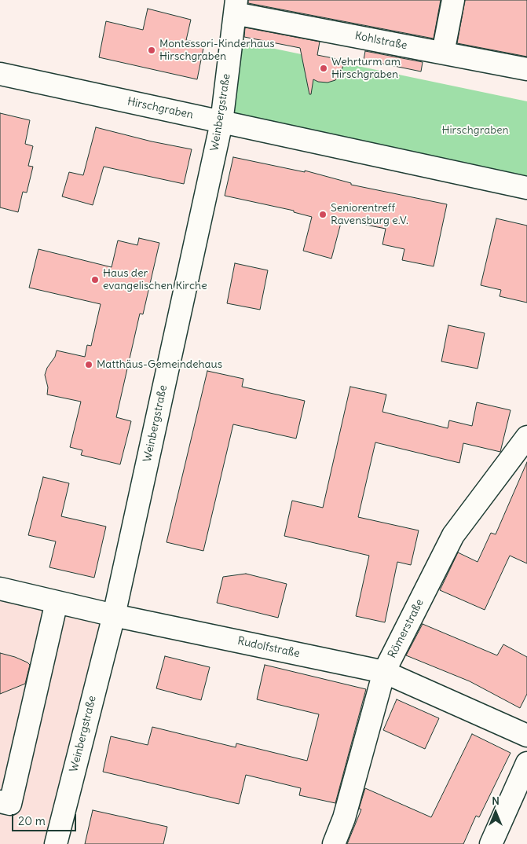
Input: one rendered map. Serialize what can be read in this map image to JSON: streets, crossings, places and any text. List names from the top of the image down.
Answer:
{
  "streets": {
    "street": [
      "Kohlstraße",
      "Hirschgraben",
      "Weinbergstraße",
      "Römerstraße",
      "Rudolfstraße"
    ]
  },
  "crossings": [
    ["Kohlstraße", "Weinbergstraße"],
    ["Hirschgraben", "Weinbergstraße"],
    ["Weinbergstraße", "Rudolfstraße"],
    ["Römerstraße", "Rudolfstraße"]
  ],
  "parks": ["Hirschgraben"],
  "places": [
    "Montessori-Kinderhaus Hirschgraben",
    "Wehrturm am Hirschgraben",
    "Seniorentreff Ravensburg e.V.",
    "Haus der evangelischen Kirche",
    "Matthäus-Gemeindehaus"
  ],
  "scale_bar": "20 m",
  "north": "top"
}
